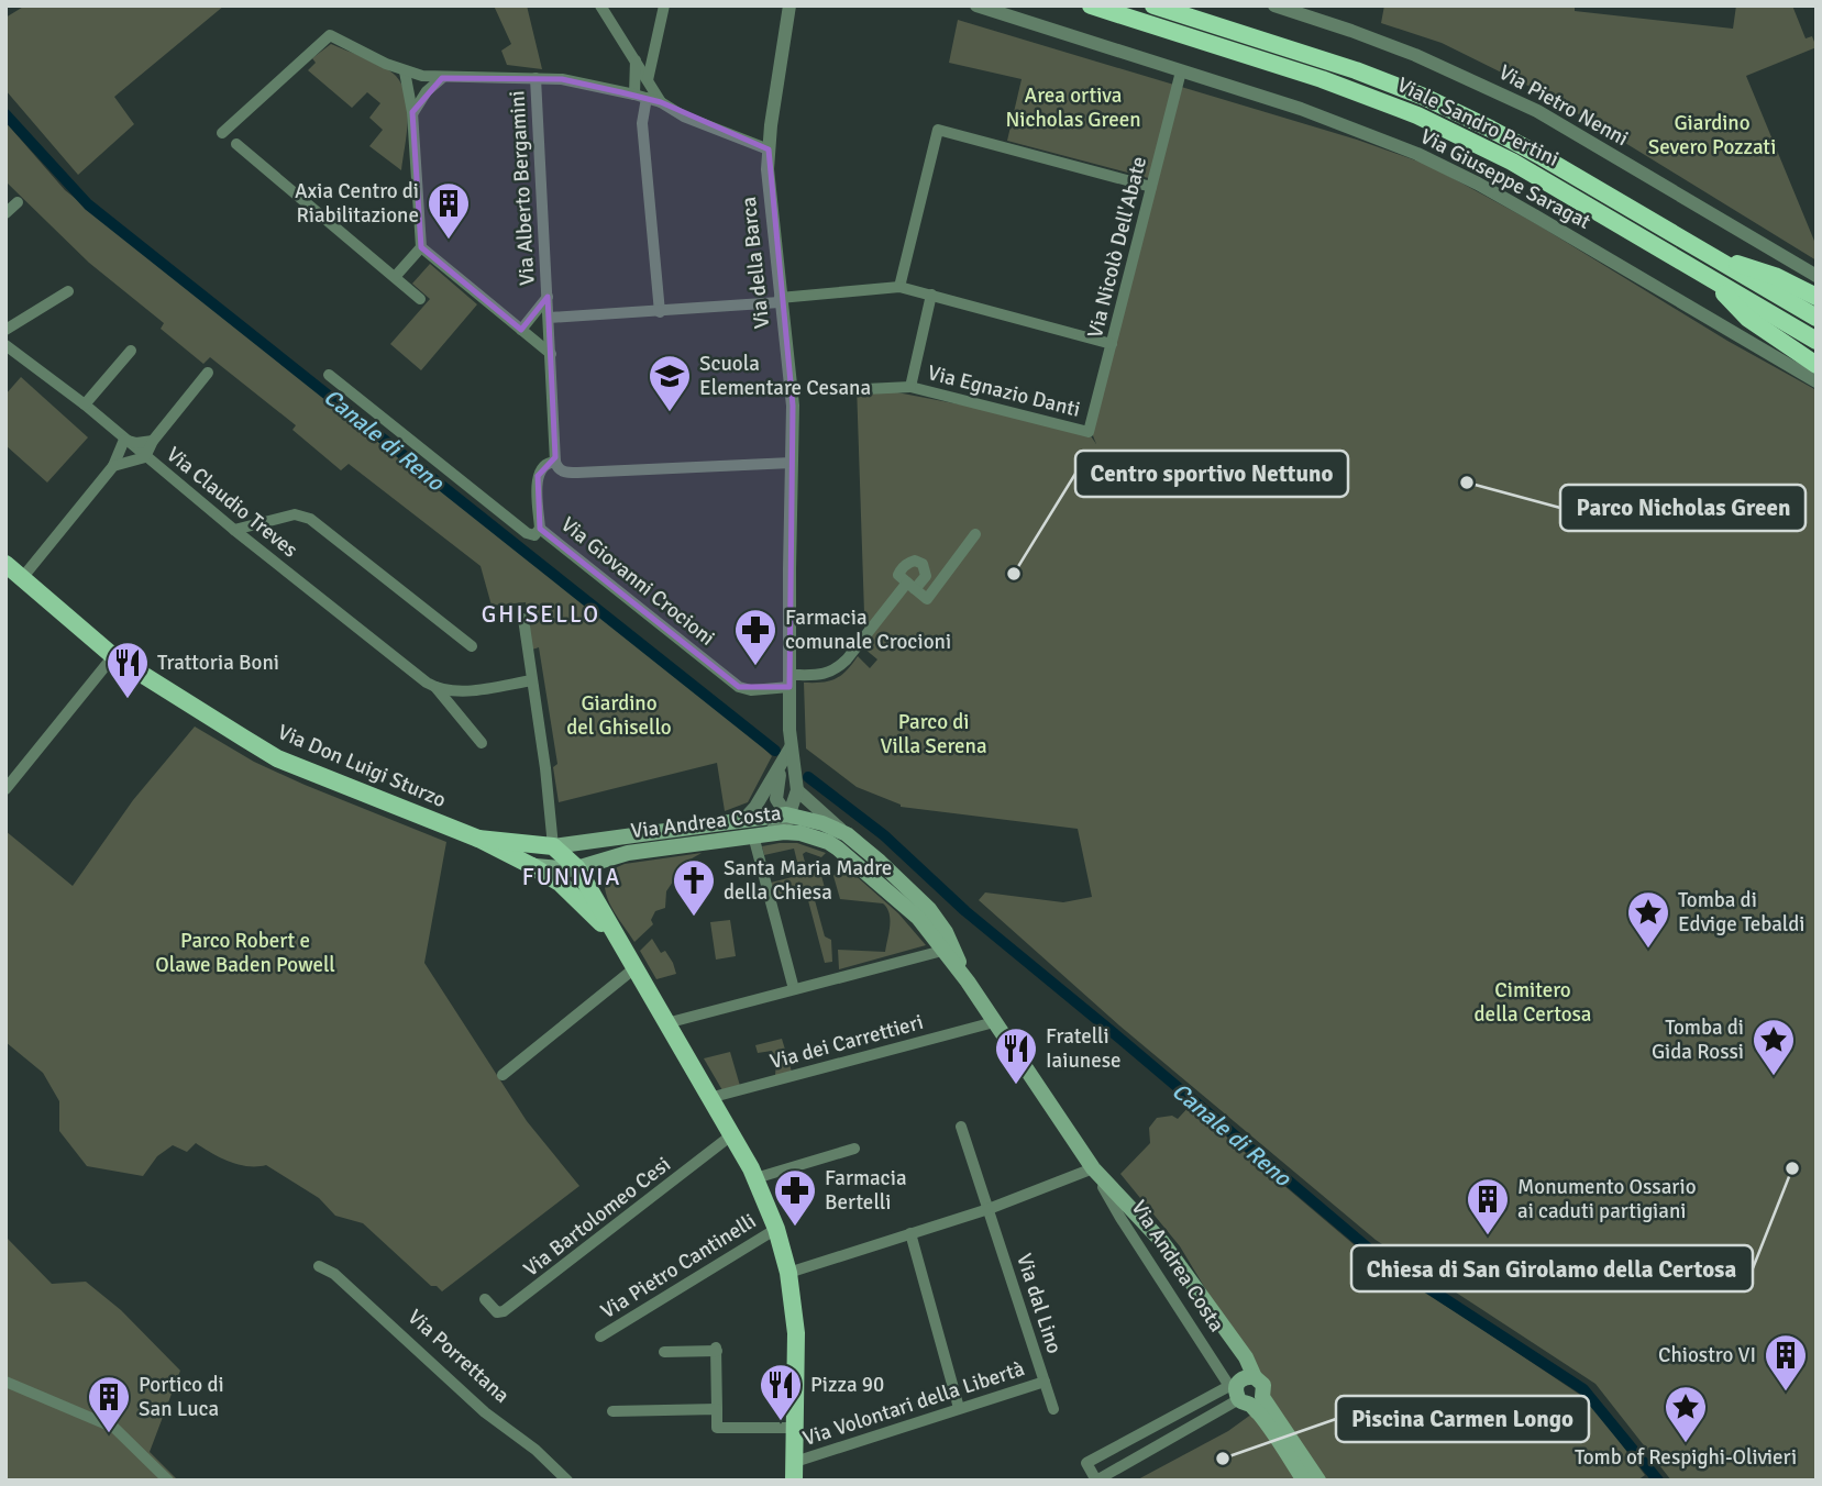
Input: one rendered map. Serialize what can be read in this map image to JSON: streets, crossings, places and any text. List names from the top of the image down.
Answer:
{
  "streets": {
    "highway": ["Viale Sandro Pertini"],
    "main road": ["Via Don Luigi Sturzo", "Via Andrea Costa"],
    "street": [
      "Via Pietro Nenni",
      "Via Giuseppe Saragat",
      "Via Alberto Bergamini",
      "Via Nicolò Dell'Abate",
      "Via della Barca",
      "Via Egnazio Danti",
      "Via Claudio Treves",
      "Via Giovanni Crocioni",
      "Via dei Carrettieri",
      "Via Bartolomeo Cesi",
      "Via Pietro Cantinelli",
      "Via dal Lino",
      "Via Porrettana",
      "Via Volontari della Libertà"
    ]
  },
  "crossings": [
    ["Via Giuseppe Saragat", "Via Nicolò Dell'Abate"],
    ["Via Nicolò Dell'Abate", "Via Egnazio Danti"],
    ["Via della Barca", "Via Giovanni Crocioni"],
    ["Via della Barca", "Via Andrea Costa"],
    ["Via Don Luigi Sturzo", "Via Andrea Costa"],
    ["Via Andrea Costa", "Via dei Carrettieri"],
    ["Via dal Lino", "Via Volontari della Libertà"]
  ],
  "districts": ["GHISELLO", "FUNIVIA"],
  "water": ["Canale di Reno"],
  "parks": [
    "Area ortiva Nicholas Green",
    "Giardino Severo Pozzati",
    "Giardino del Ghisello",
    "Parco di Villa Serena",
    "Parco Robert e Olawe Baden Powell",
    "Cimitero della Certosa"
  ],
  "places": {
    "building": [
      "Axia Centro di Riabilitazione",
      "Monumento Ossario ai caduti partigiani",
      "Chiostro VI",
      "Portico di San Luca"
    ],
    "school or university": ["Scuola Elementare Cesana"],
    "other": [
      "Parco Nicholas Green",
      "Centro sportivo Nettuno",
      "Chiesa di San Girolamo della Certosa",
      "Piscina Carmen Longo"
    ],
    "pharmacy": ["Farmacia comunale Crocioni", "Farmacia Bertelli"],
    "restaurant": ["Trattoria Boni", "Fratelli Iaiunese", "Pizza 90"],
    "church": ["Santa Maria Madre della Chiesa"],
    "place": ["Tomba di Edvige Tebaldi", "Tomba di Gida Rossi", "Tomb of Respighi-Olivieri"]
  }
}
